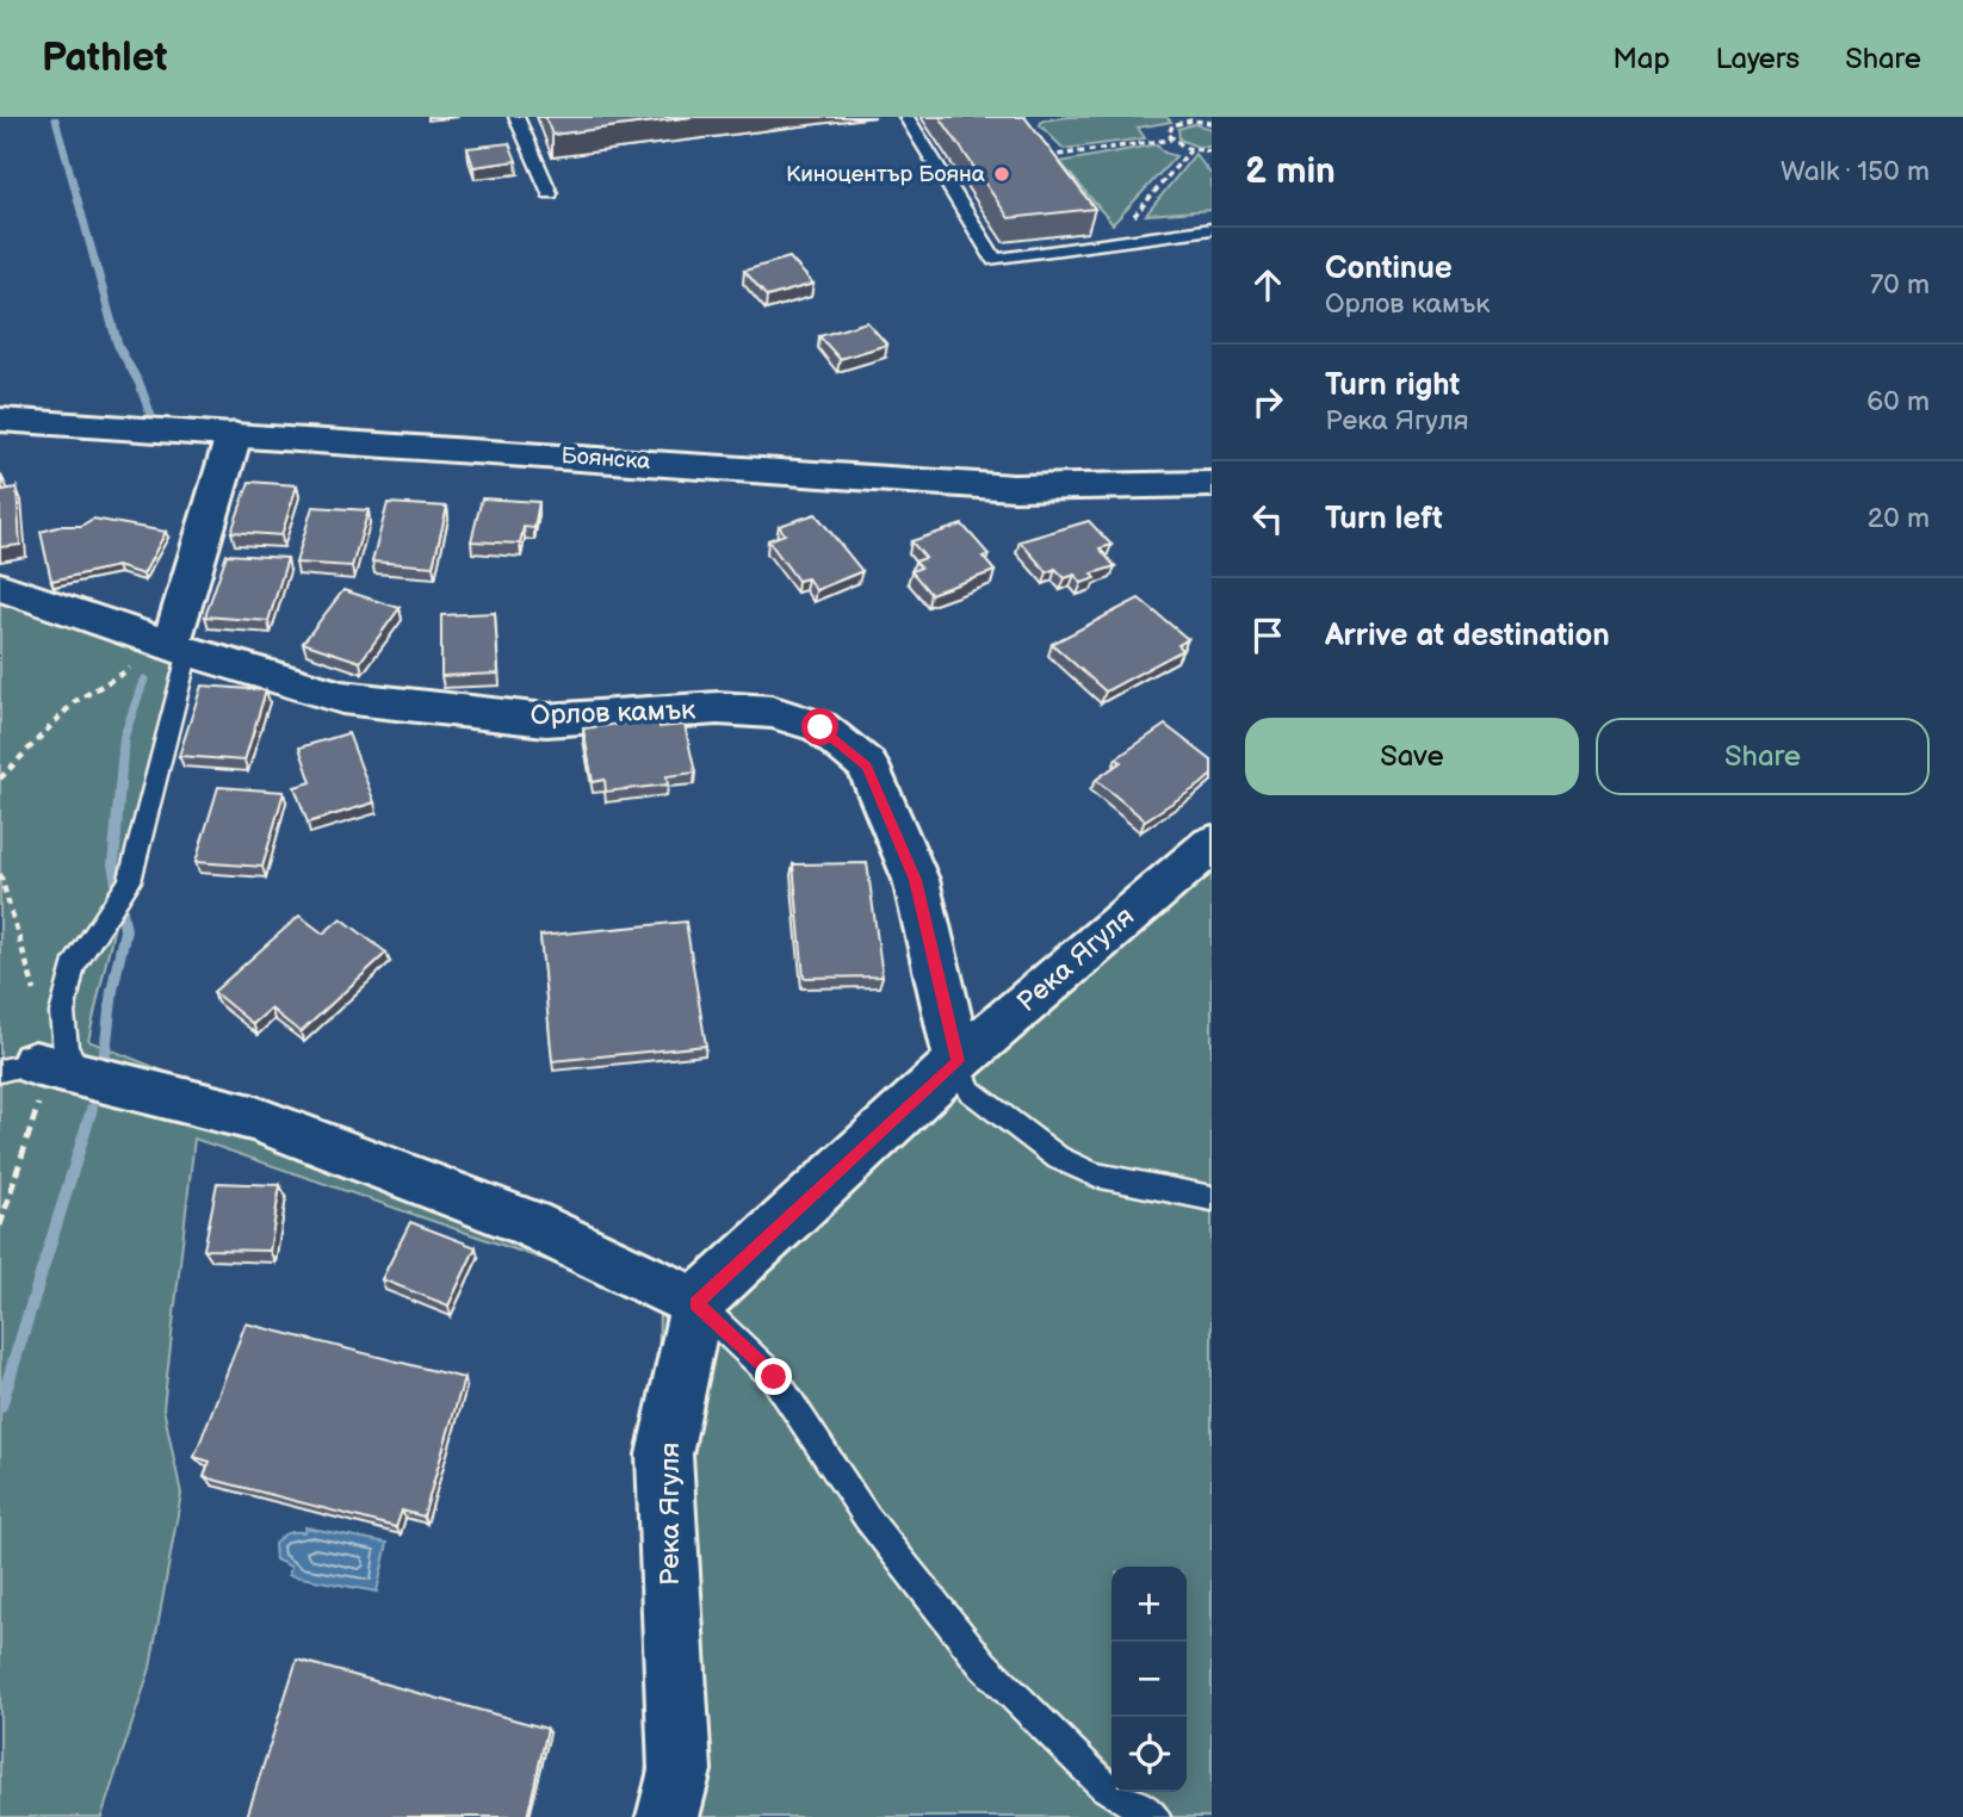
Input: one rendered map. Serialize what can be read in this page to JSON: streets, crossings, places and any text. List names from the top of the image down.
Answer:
{
  "streets": {
    "street": ["Боянска", "Орлов камък", "Река Ягуля"]
  },
  "crossings": [
    ["Орлов камък", "Река Ягуля"]
  ],
  "places": ["Киноцентър Бояна"],
  "page": {
    "header": "Pathlet",
    "nav": ["Map", "Layers", "Share"],
    "heading": ["2 min", "Walk · 150 m"],
    "list": [
      ["Continue", "Орлов камък", "70 m"],
      ["Turn right", "Река Ягуля", "60 m"],
      ["Turn left", "20 m"],
      "Arrive at destination"
    ],
    "buttons": ["Save", "Share"],
    "map_buttons": ["+", "−"]
  }
}
